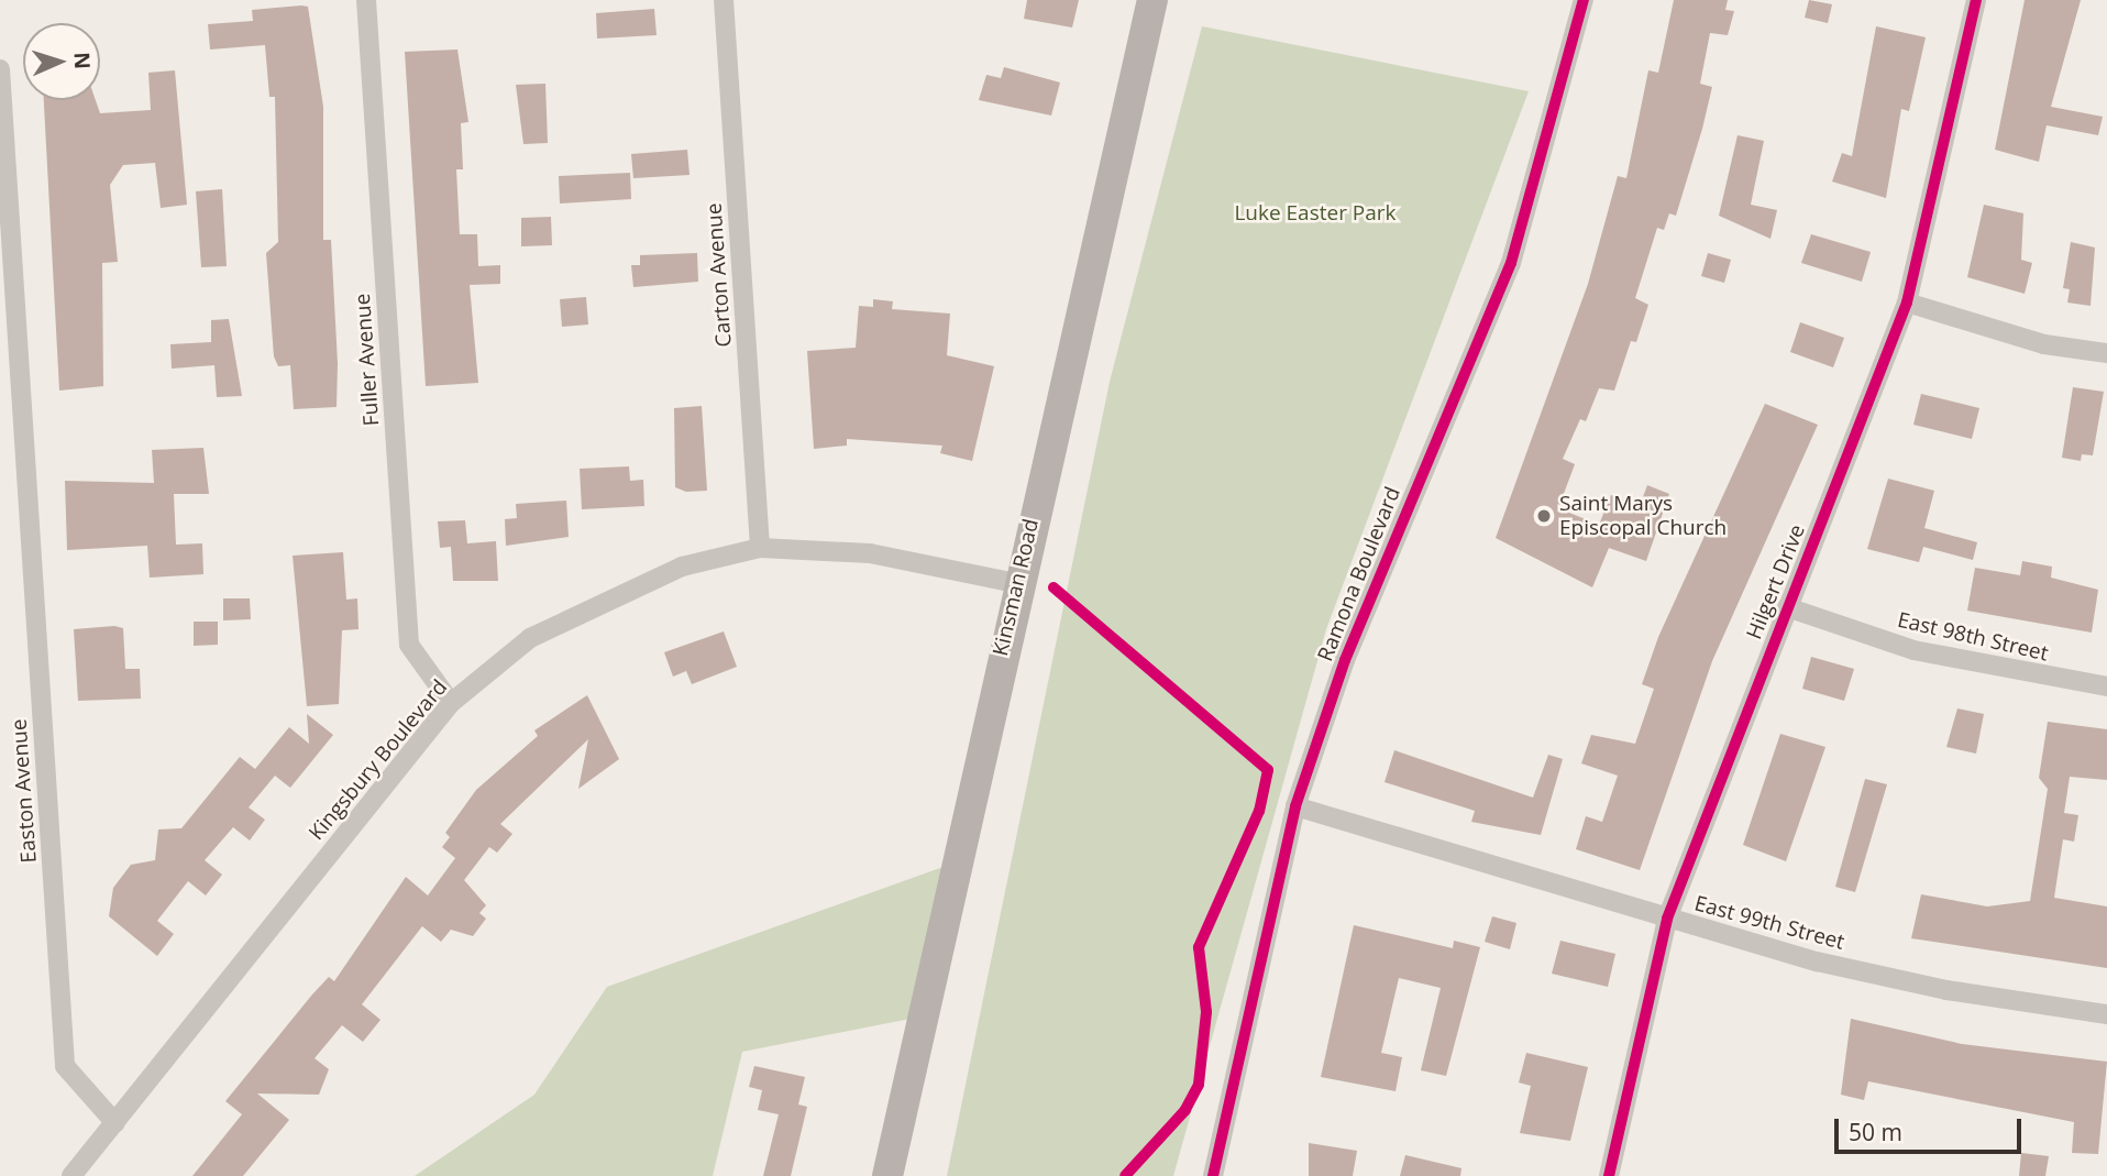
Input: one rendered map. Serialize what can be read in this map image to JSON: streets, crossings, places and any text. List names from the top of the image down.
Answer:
{
  "streets": {
    "main road": ["Kinsman Road"],
    "street": [
      "Carton Avenue",
      "Fuller Avenue",
      "Ramona Boulevard",
      "Hilgert Drive",
      "East 98th Street",
      "Kingsbury Boulevard",
      "Easton Avenue",
      "East 99th Street"
    ]
  },
  "crossings": [
    ["Carton Avenue", "Kingsbury Boulevard"],
    ["Fuller Avenue", "Kingsbury Boulevard"],
    ["Ramona Boulevard", "East 99th Street"],
    ["Hilgert Drive", "East 98th Street"],
    ["Hilgert Drive", "East 99th Street"],
    ["Kinsman Road", "Kingsbury Boulevard"],
    ["Kingsbury Boulevard", "Easton Avenue"]
  ],
  "parks": ["Luke Easter Park"],
  "places": ["Saint Marys Episcopal Church"],
  "scale_bar": "50 m",
  "north": "right"
}
